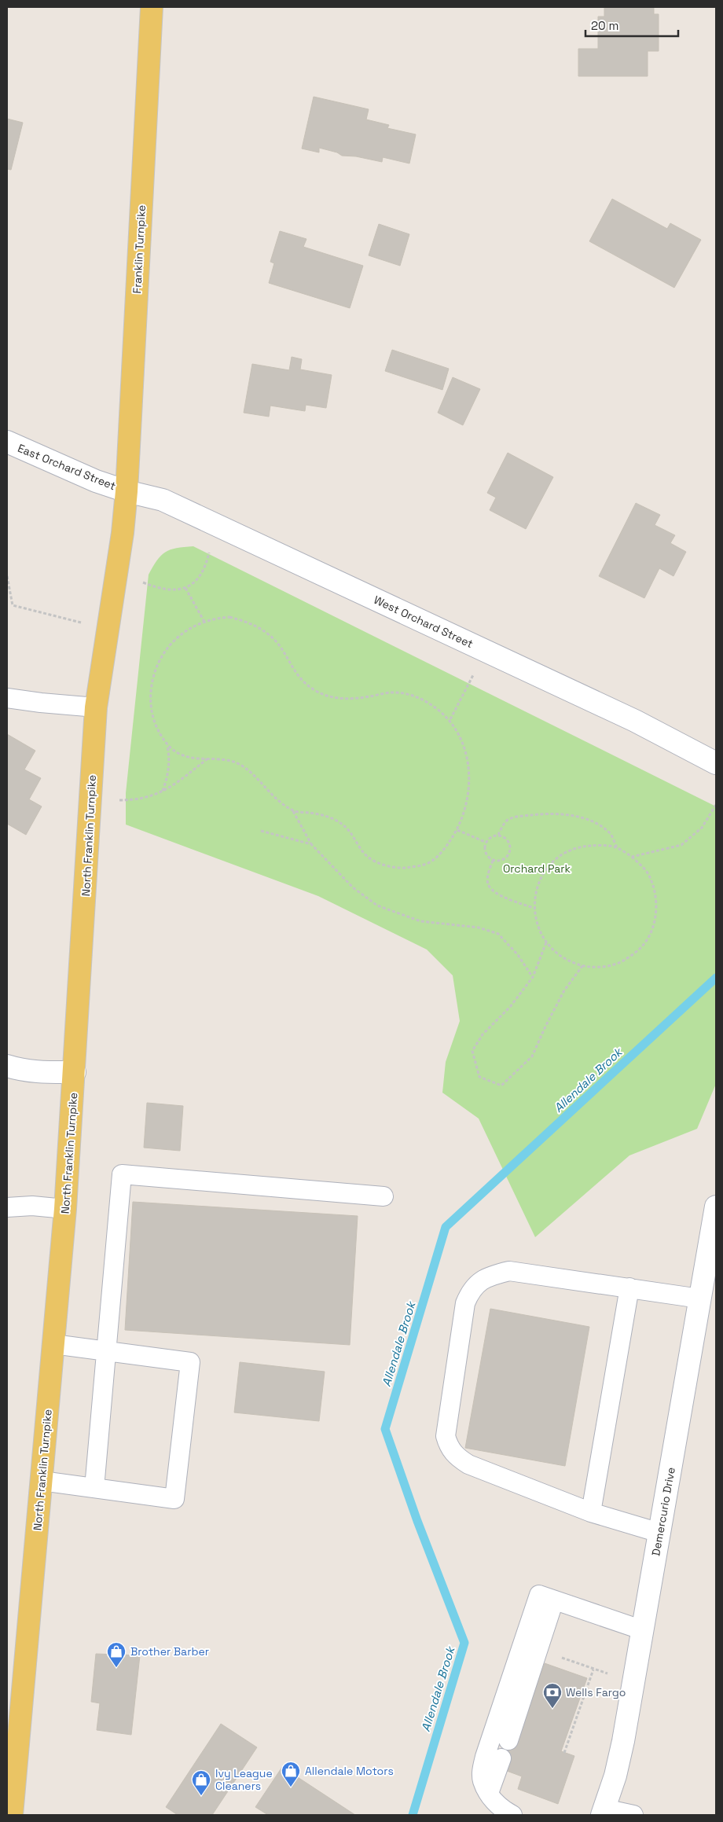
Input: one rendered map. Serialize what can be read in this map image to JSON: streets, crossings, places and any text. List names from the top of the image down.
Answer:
{
  "streets": {
    "main road": ["Franklin Turnpike", "North Franklin Turnpike"],
    "street": ["East Orchard Street", "West Orchard Street", "Demercurio Drive"]
  },
  "crossings": [
    ["Franklin Turnpike", "East Orchard Street"],
    ["Franklin Turnpike", "West Orchard Street"],
    ["Franklin Turnpike", "North Franklin Turnpike"],
    ["East Orchard Street", "West Orchard Street"],
    ["East Orchard Street", "North Franklin Turnpike"],
    ["West Orchard Street", "North Franklin Turnpike"]
  ],
  "water": ["Allendale Brook"],
  "parks": ["Orchard Park"],
  "places": {
    "shop": ["Brother Barber", "Allendale Motors", "Ivy League Cleaners"],
    "bank": ["Wells Fargo"]
  },
  "scale_bar": "20 m"
}
